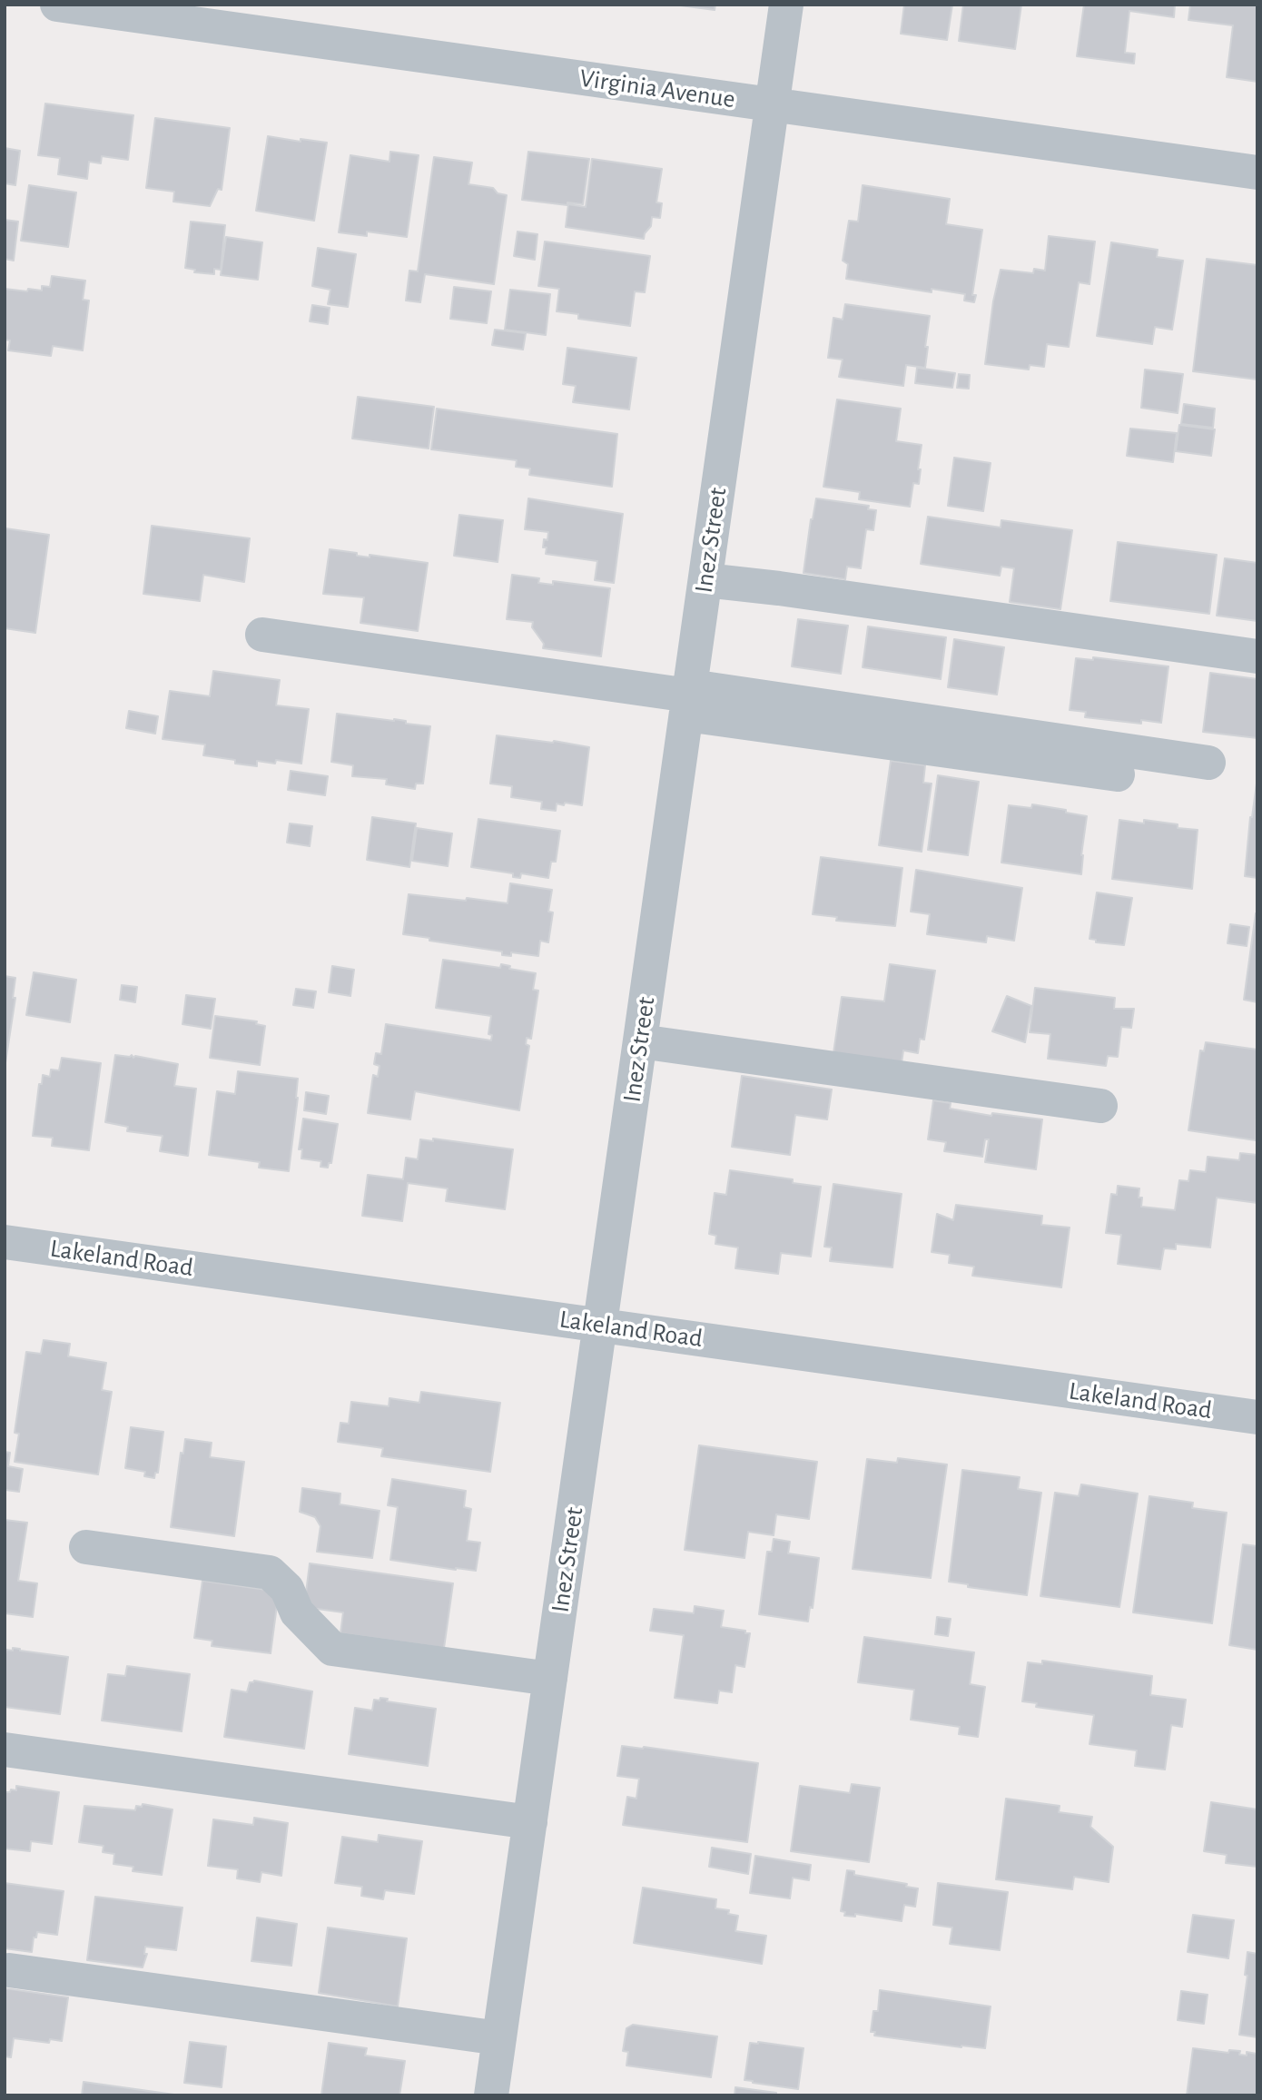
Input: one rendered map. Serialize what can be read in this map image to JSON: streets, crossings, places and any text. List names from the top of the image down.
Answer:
{
  "streets": {
    "street": ["Virginia Avenue", "Inez Street", "Lakeland Road"]
  },
  "crossings": [
    ["Virginia Avenue", "Inez Street"],
    ["Inez Street", "Lakeland Road"]
  ]
}
